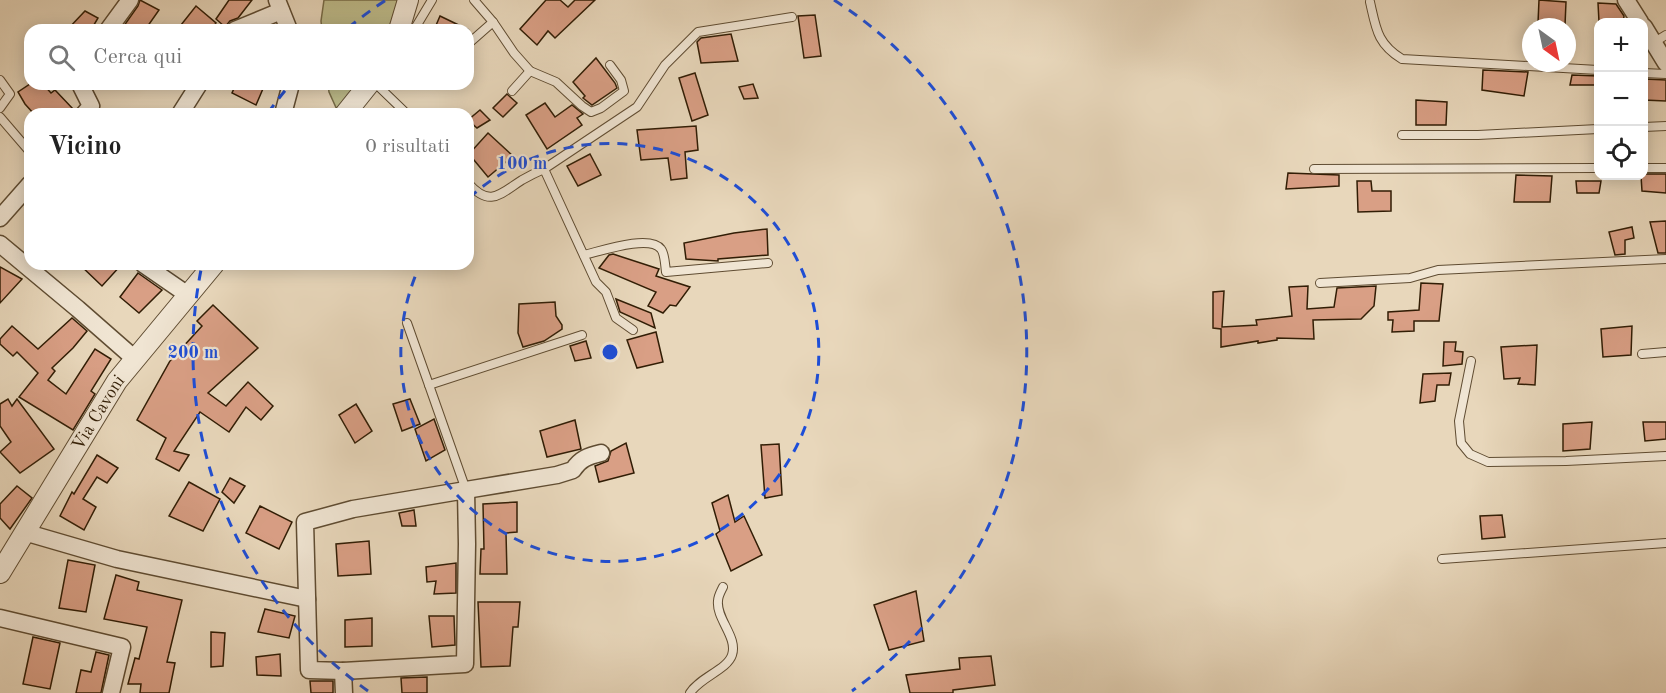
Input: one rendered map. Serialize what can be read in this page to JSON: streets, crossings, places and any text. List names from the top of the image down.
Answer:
{
  "streets": {
    "street": ["Via Cavoni"]
  },
  "north": "bottom right",
  "page": {
    "map_buttons": ["+", "−"],
    "search": "Cerca qui",
    "heading": ["Vicino", "0 risultati"]
  },
  "rings": ["100 m", "200 m"]
}
